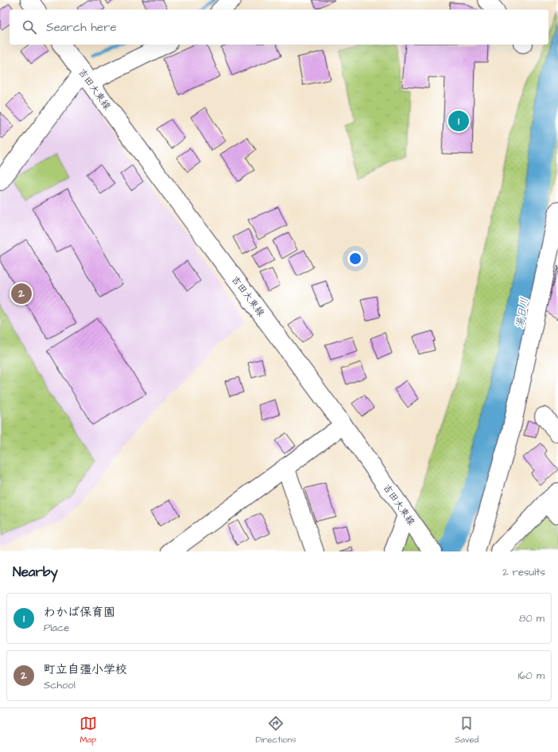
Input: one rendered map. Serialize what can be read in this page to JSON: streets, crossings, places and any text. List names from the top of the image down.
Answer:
{
  "streets": {
    "street": ["吉田大東線"]
  },
  "water": ["湯日川"],
  "page": {
    "search": "Search here",
    "pins": ["1", "2"],
    "heading": ["Nearby", "2 results"],
    "list": [
      {
        "mark": "1",
        "name": "わかば保育園",
        "note": "Place",
        "value": "80 m"
      },
      {
        "mark": "2",
        "name": "町立自彊小学校",
        "note": "School",
        "value": "160 m"
      }
    ],
    "nav": ["Map", "Directions", "Saved"]
  }
}
